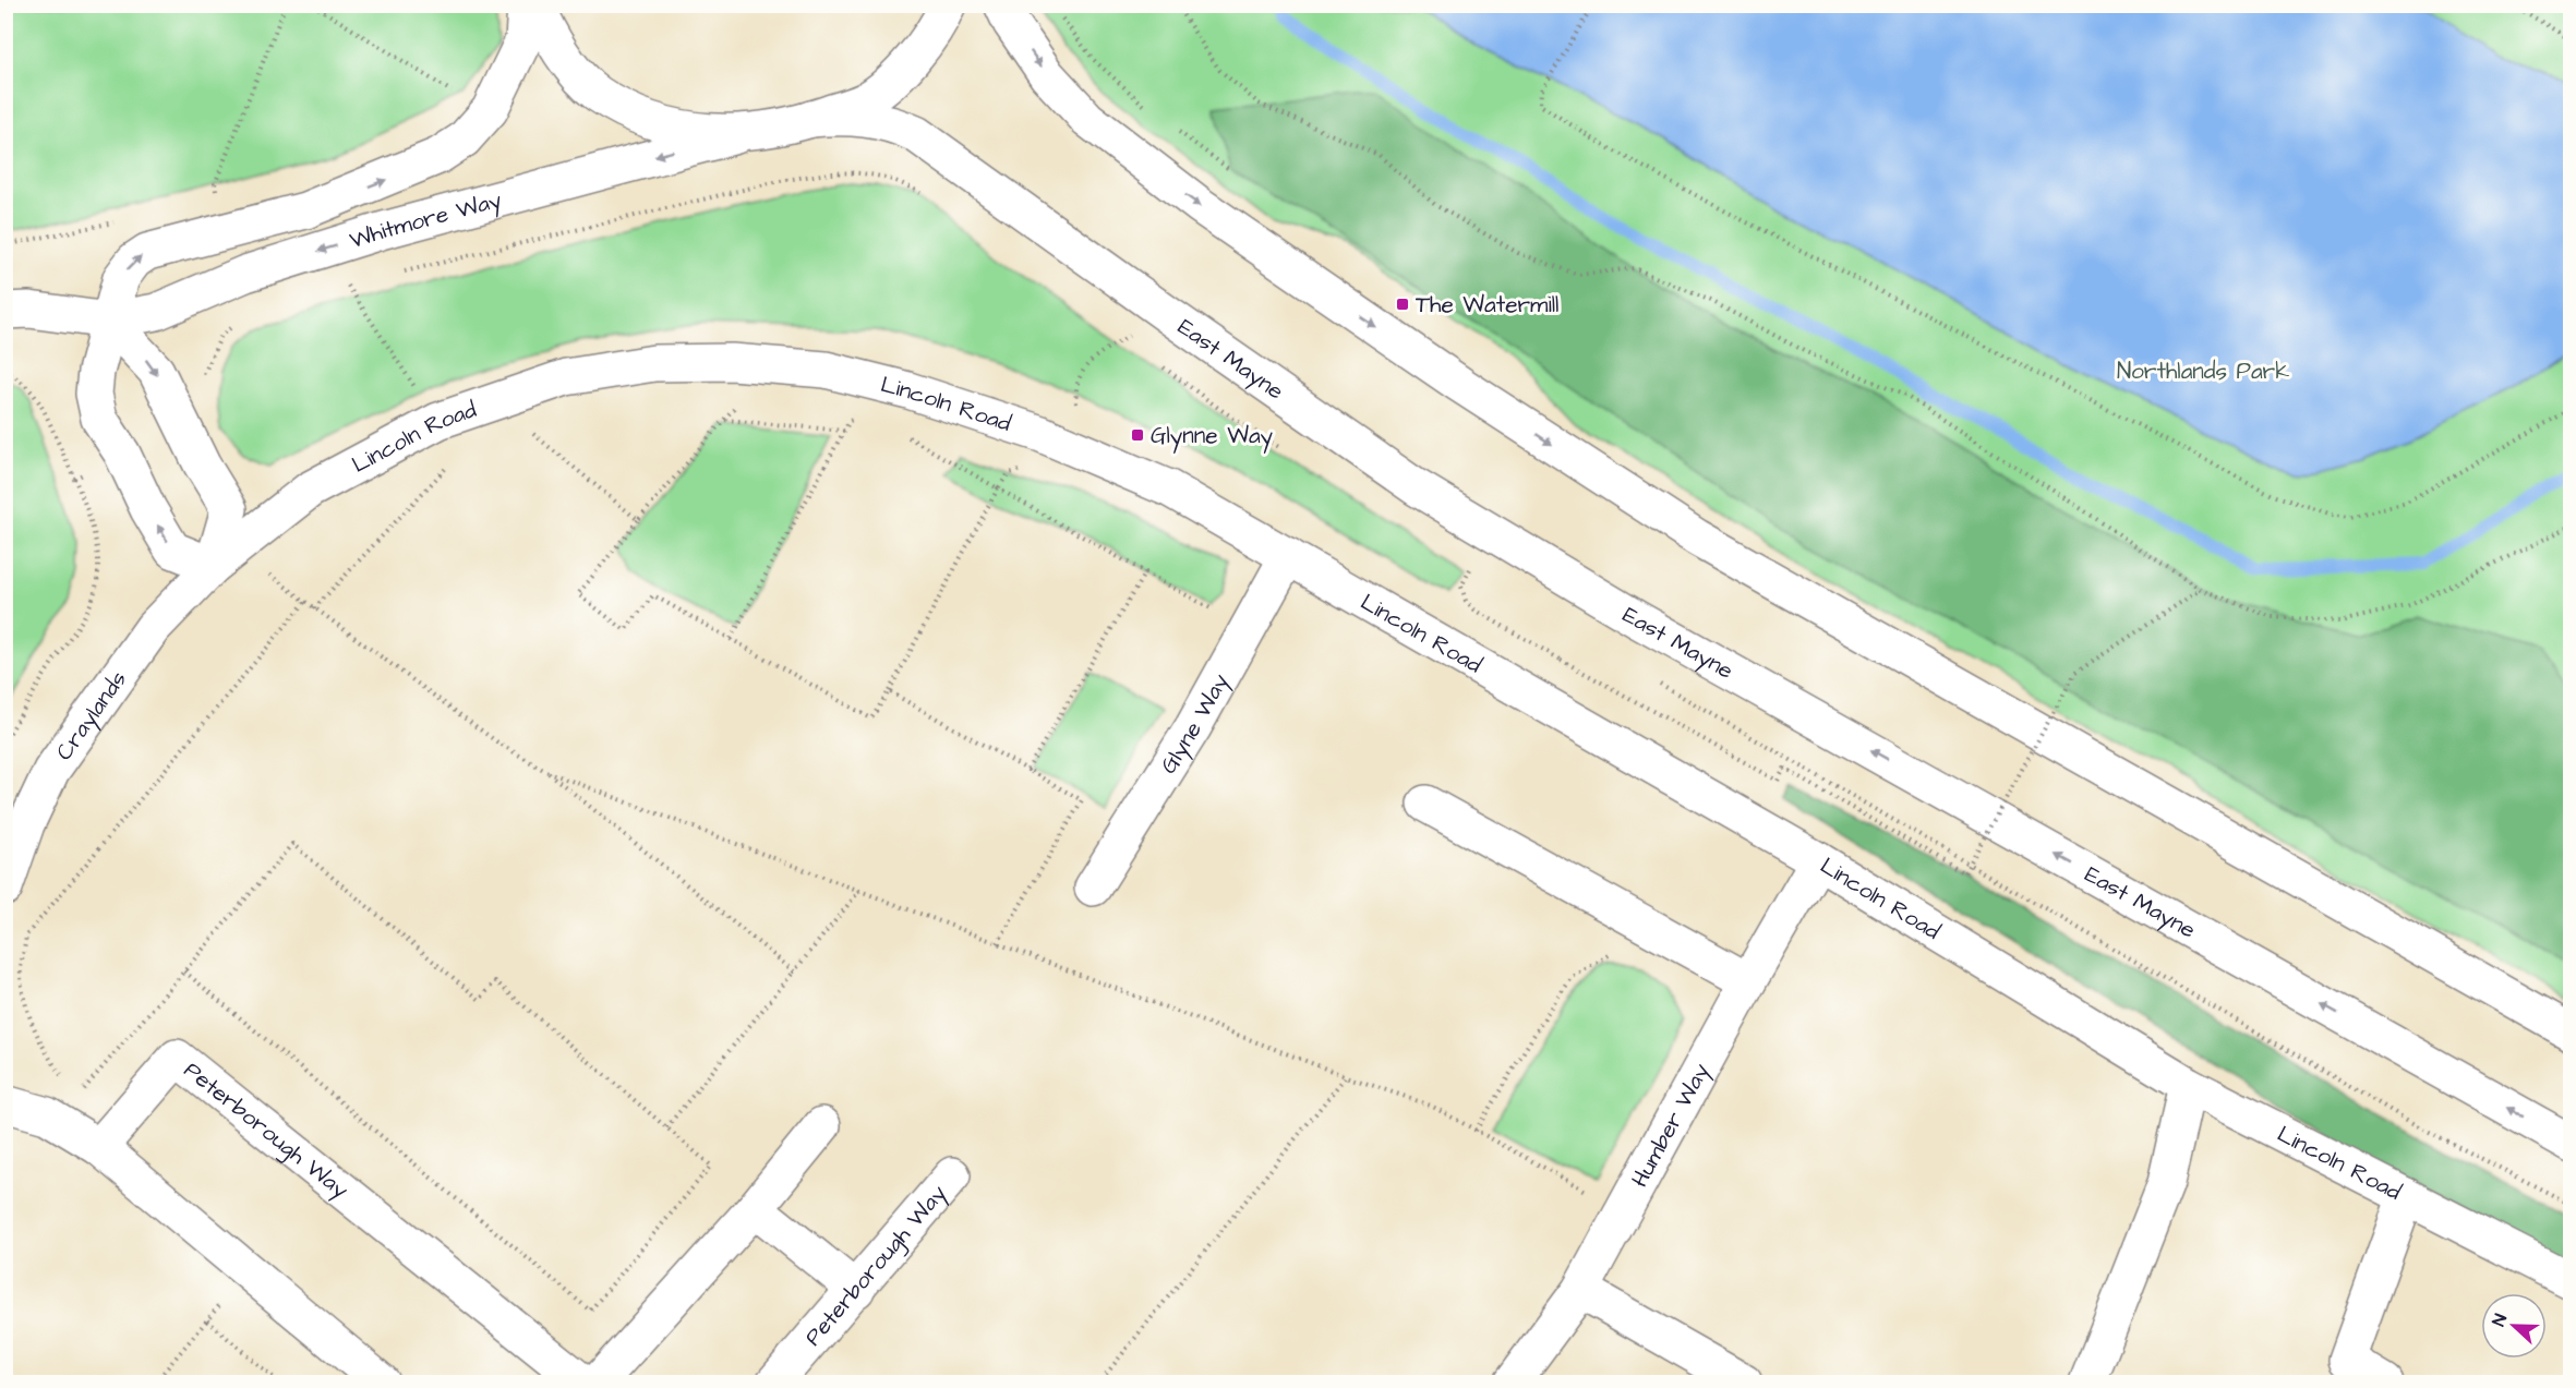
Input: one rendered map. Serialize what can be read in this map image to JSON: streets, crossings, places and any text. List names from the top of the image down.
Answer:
{
  "streets": {
    "street": [
      "Whitmore Way",
      "East Mayne",
      "Lincoln Road",
      "Craylands",
      "Glyne Way",
      "Humber Way",
      "Peterborough Way"
    ]
  },
  "crossings": [
    ["Lincoln Road", "Craylands"],
    ["Lincoln Road", "Glyne Way"],
    ["Lincoln Road", "Humber Way"]
  ],
  "parks": ["Northlands Park"],
  "places": {
    "transit": ["The Watermill", "Glynne Way"]
  },
  "north": "left"
}
